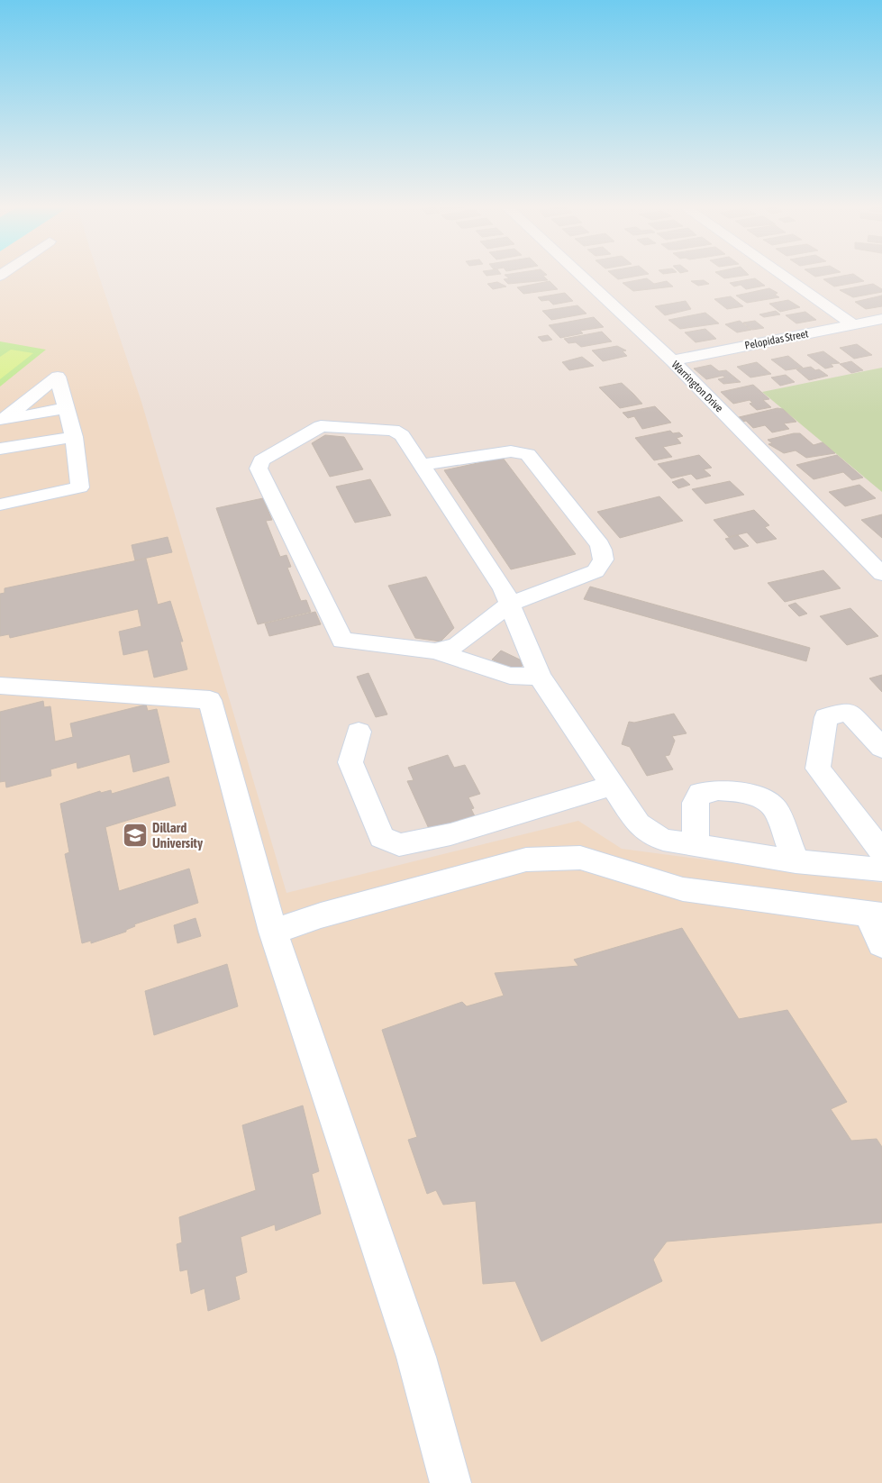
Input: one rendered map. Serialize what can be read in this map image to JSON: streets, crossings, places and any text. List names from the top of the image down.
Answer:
{
  "streets": {
    "street": ["Pelopidas Street", "Warrington Drive"]
  },
  "crossings": [
    ["Pelopidas Street", "Warrington Drive"]
  ],
  "places": {
    "school or university": ["Dillard University"]
  }
}
